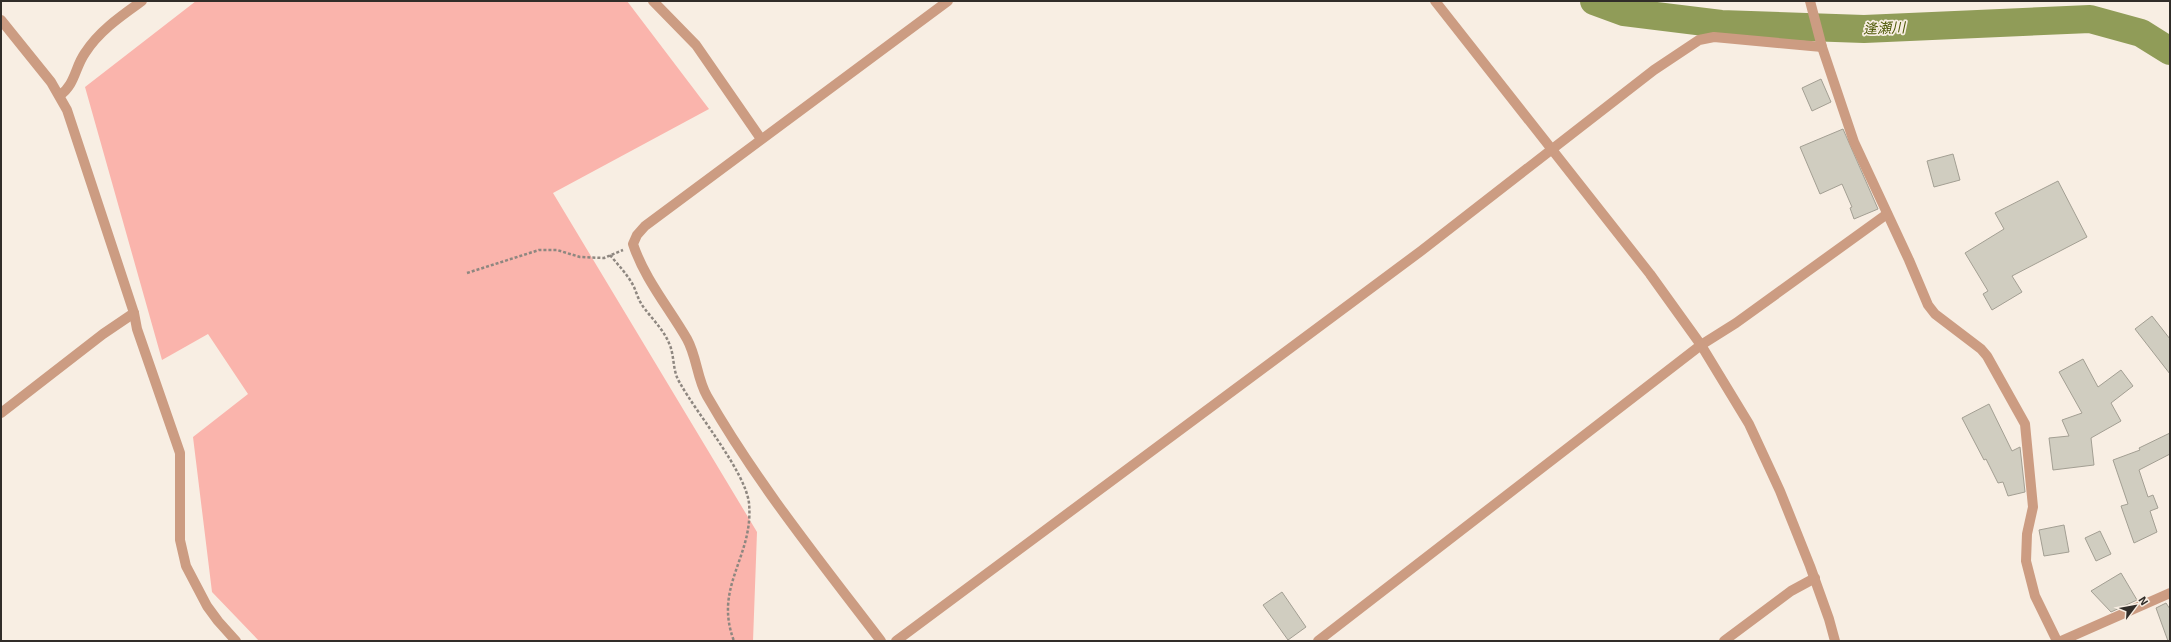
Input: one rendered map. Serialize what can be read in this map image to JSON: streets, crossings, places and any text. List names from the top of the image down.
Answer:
{
  "water": ["逢瀬川"],
  "north": "top right"
}
